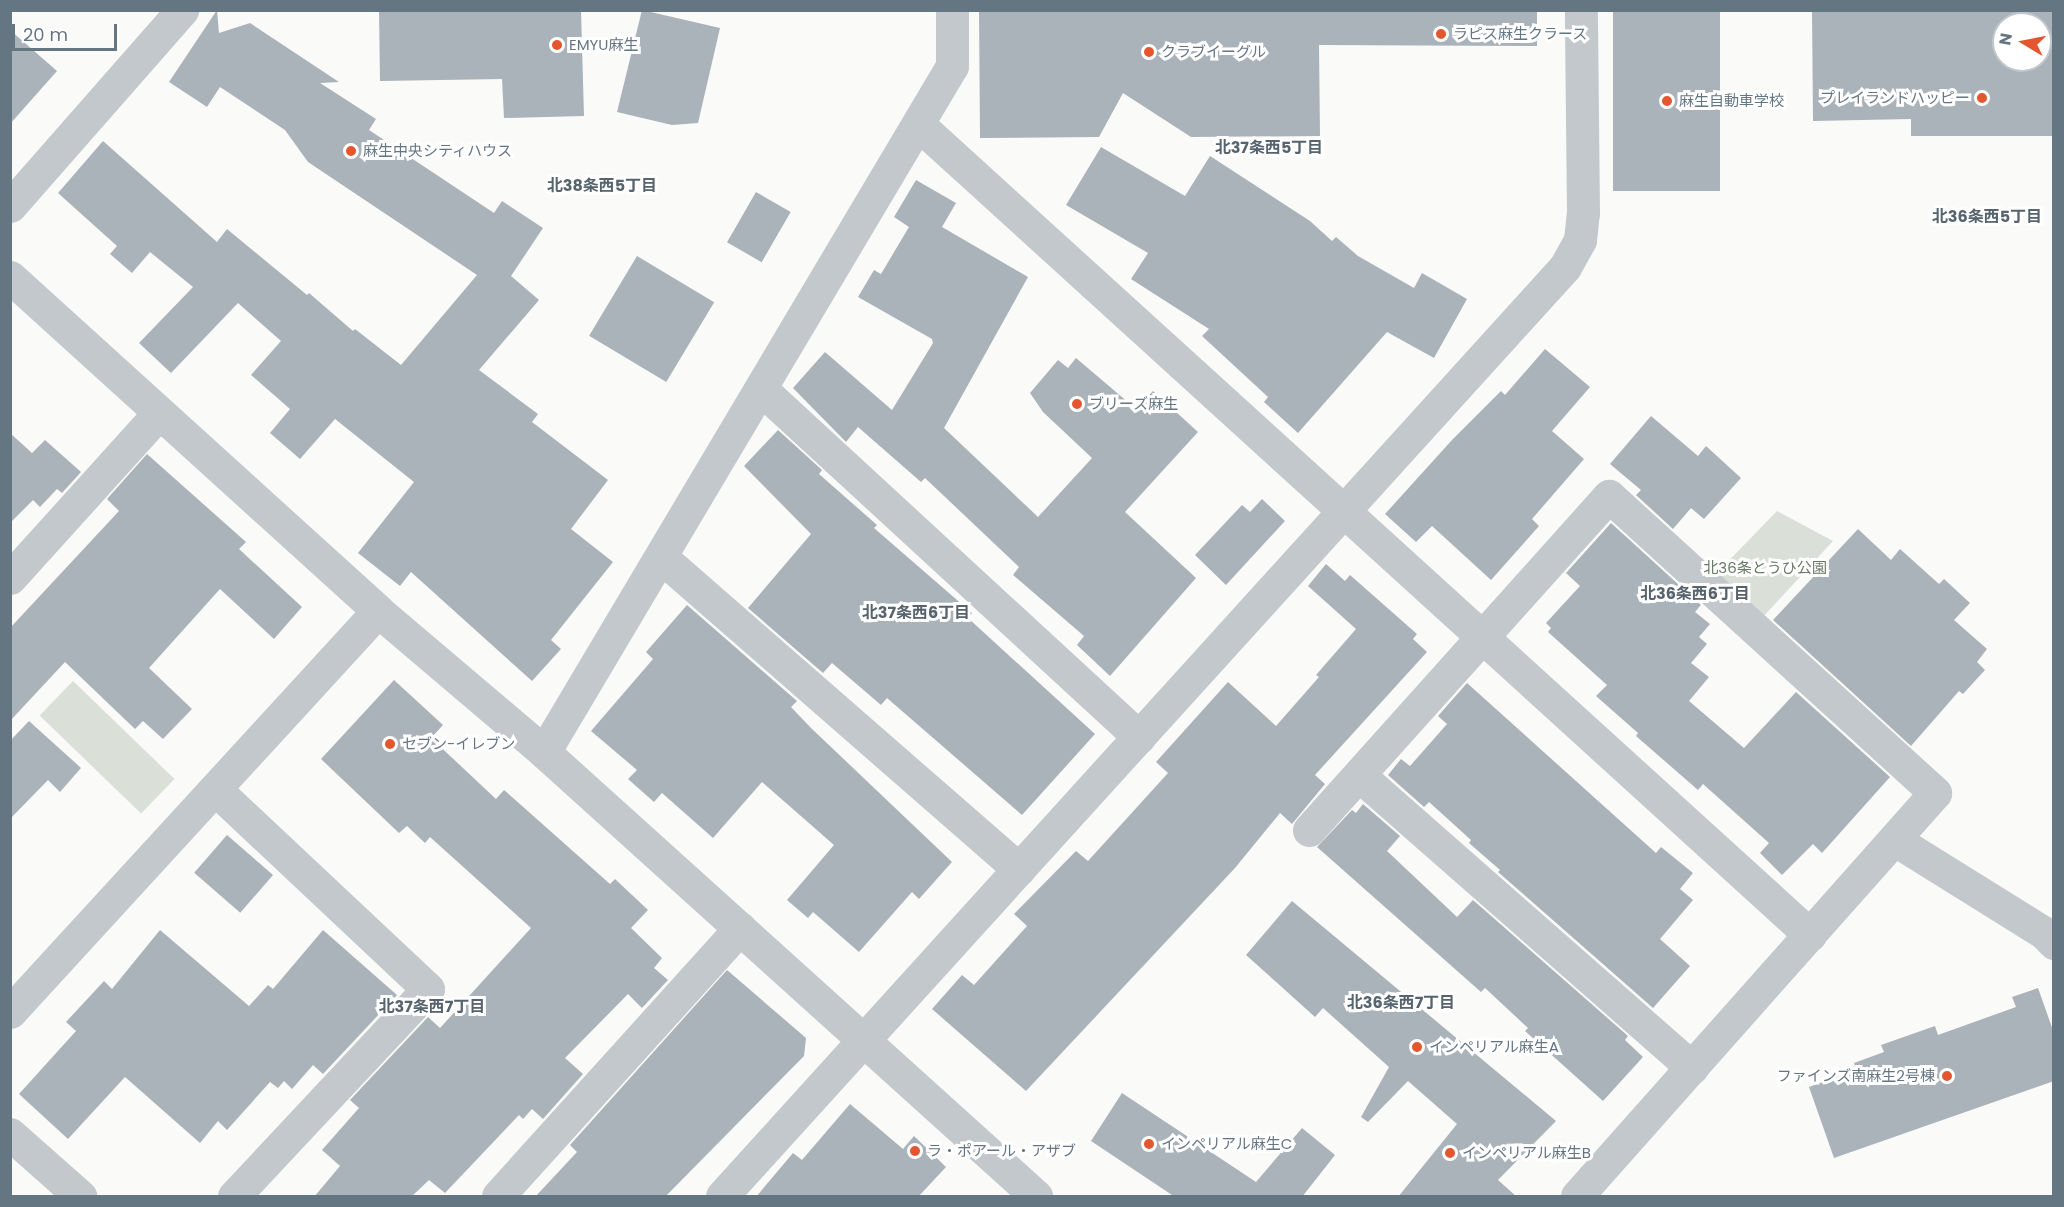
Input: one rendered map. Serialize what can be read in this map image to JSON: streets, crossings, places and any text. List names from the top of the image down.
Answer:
{
  "districts": [
    "北37条西5丁目",
    "北38条西5丁目",
    "北36条西5丁目",
    "北36条西6丁目",
    "北37条西6丁目",
    "北36条西7丁目",
    "北37条西7丁目"
  ],
  "parks": ["北36条とうひ公園"],
  "places": [
    "ラピス麻生クラース",
    "EMYU麻生",
    "クラブイーグル",
    "プレイランドハッピー",
    "麻生自動車学校",
    "麻生中央シティハウス",
    "ブリーズ麻生",
    "セブン-イレブン",
    "インペリアル麻生A",
    "ファインズ南麻生2号棟",
    "インペリアル麻生C",
    "ラ・ポアール・アザブ",
    "インペリアル麻生B"
  ],
  "scale_bar": "20 m",
  "north": "left"
}
